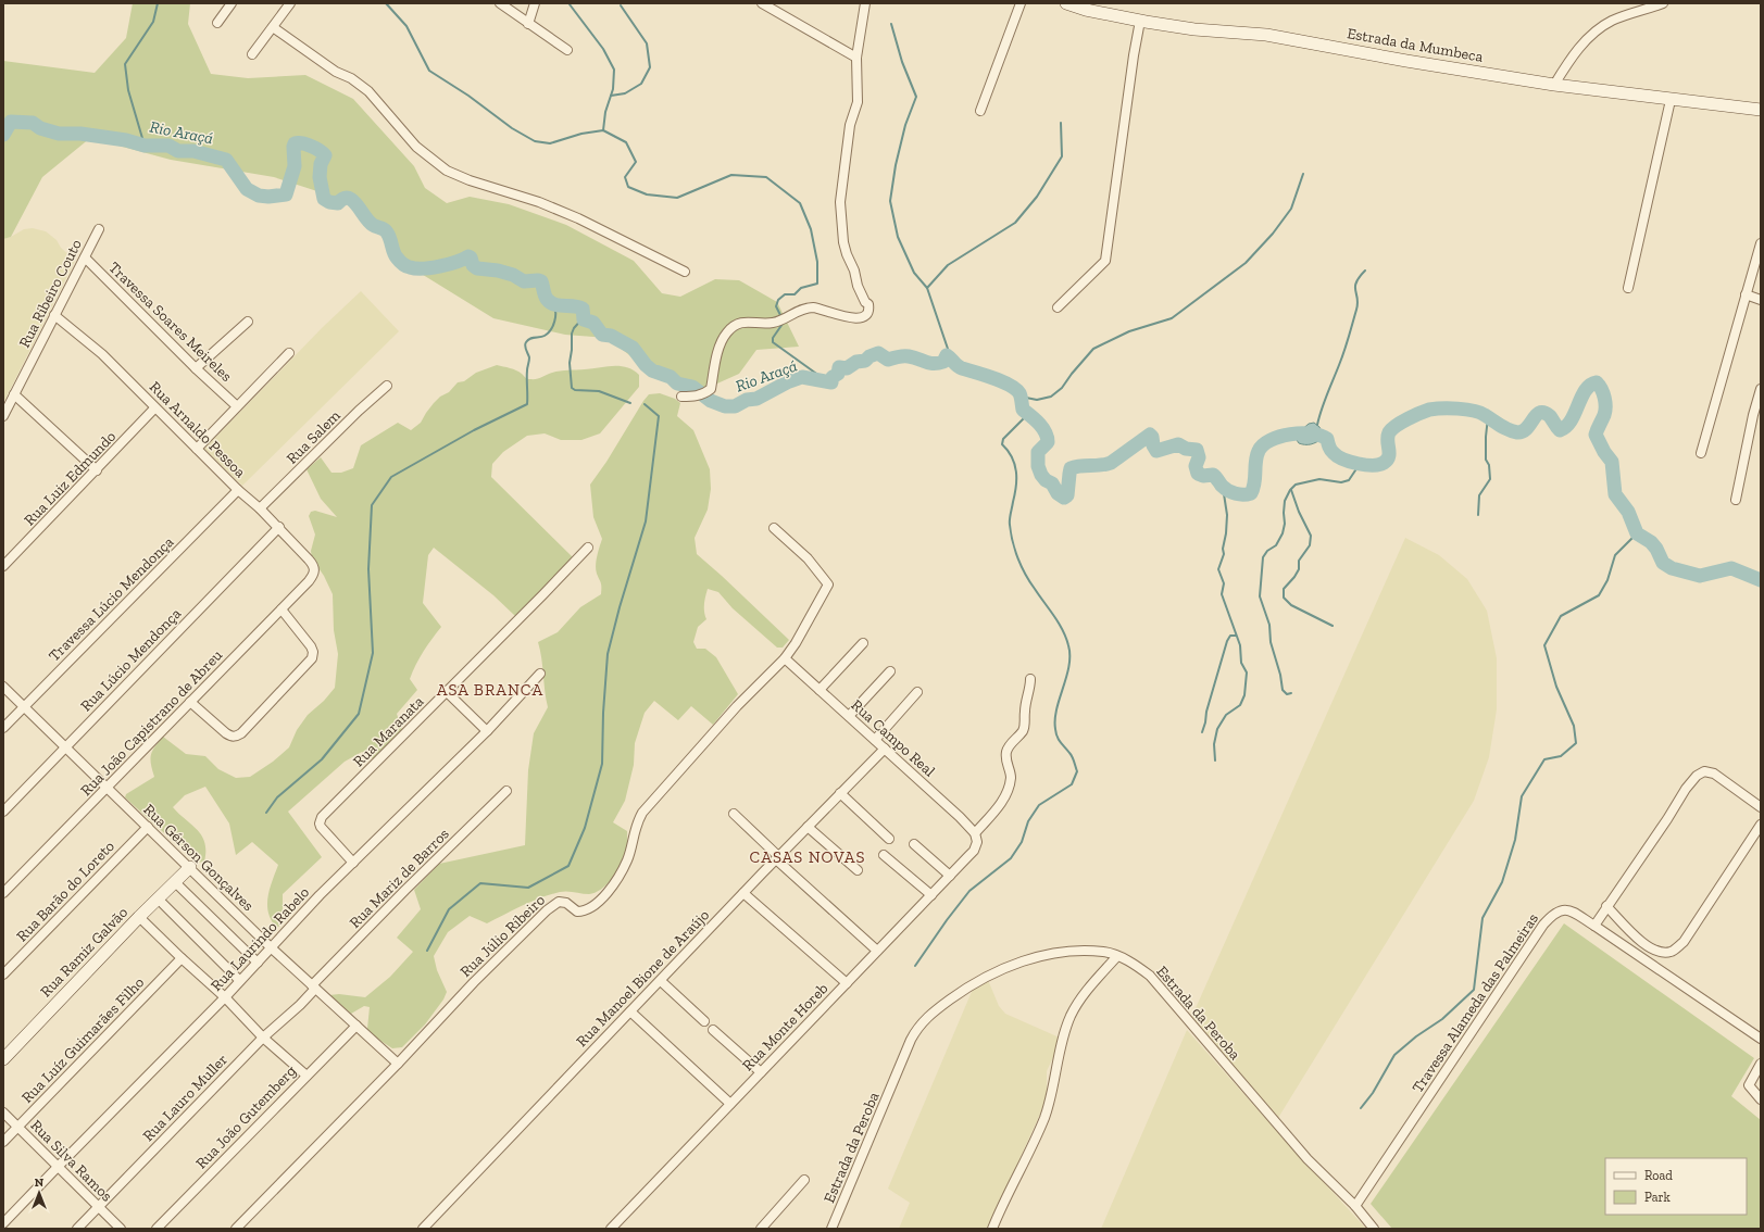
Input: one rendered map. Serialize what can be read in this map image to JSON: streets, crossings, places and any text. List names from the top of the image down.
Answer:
{
  "streets": {
    "main road": ["Estrada da Mumbeca", "Rua Ramiz Galvão"],
    "street": [
      "Rua Ribeiro Couto",
      "Travessa Soares Meireles",
      "Rua Arnaldo Pessoa",
      "Rua Salem",
      "Rua Luiz Edmundo",
      "Travessa Lúcio Mendonça",
      "Rua Lúcio Mendonça",
      "Rua João Capistrano de Abreu",
      "Rua Maranata",
      "Rua Campo Real",
      "Rua Gérson Gonçalves",
      "Rua Mariz de Barros",
      "Rua Barão do Loreto",
      "Rua Júlio Ribeiro",
      "Rua Laurindo Rabelo",
      "Rua Manoel Bione de Araújo",
      "Travessa Alameda das Palmeiras",
      "Estrada da Peroba",
      "Rua Monte Horeb",
      "Rua Luíz Guimarães Filho",
      "Rua Lauro Muller",
      "Rua João Gutemberg",
      "Rua Silva Ramos"
    ]
  },
  "crossings": [
    ["Rua Ribeiro Couto", "Travessa Soares Meireles"],
    ["Rua Ribeiro Couto", "Rua Arnaldo Pessoa"],
    ["Rua Arnaldo Pessoa", "Rua Salem"],
    ["Rua Arnaldo Pessoa", "Rua Luiz Edmundo"],
    ["Rua Arnaldo Pessoa", "Travessa Lúcio Mendonça"],
    ["Rua Arnaldo Pessoa", "Rua Lúcio Mendonça"],
    ["Rua Arnaldo Pessoa", "Rua João Capistrano de Abreu"],
    ["Travessa Lúcio Mendonça", "Rua Gérson Gonçalves"],
    ["Rua Lúcio Mendonça", "Rua Gérson Gonçalves"],
    ["Rua João Capistrano de Abreu", "Rua Gérson Gonçalves"],
    ["Rua Maranata", "Rua Laurindo Rabelo"],
    ["Rua Campo Real", "Rua Júlio Ribeiro"],
    ["Rua Campo Real", "Rua Manoel Bione de Araújo"],
    ["Rua Campo Real", "Rua Monte Horeb"],
    ["Rua Gérson Gonçalves", "Rua Mariz de Barros"],
    ["Rua Gérson Gonçalves", "Rua Barão do Loreto"],
    ["Rua Gérson Gonçalves", "Rua Júlio Ribeiro"],
    ["Rua Gérson Gonçalves", "Rua Laurindo Rabelo"],
    ["Rua Gérson Gonçalves", "Rua Ramiz Galvão"],
    ["Rua Gérson Gonçalves", "Rua Lauro Muller"],
    ["Rua Gérson Gonçalves", "Rua João Gutemberg"],
    ["Rua Mariz de Barros", "Rua Lauro Muller"],
    ["Rua Laurindo Rabelo", "Rua Silva Ramos"],
    ["Travessa Alameda das Palmeiras", "Estrada da Peroba"],
    ["Rua Luíz Guimarães Filho", "Rua Silva Ramos"],
    ["Rua Lauro Muller", "Rua Silva Ramos"]
  ],
  "districts": ["ASA BRANCA", "CASAS NOVAS"],
  "water": ["Rio Araçá"],
  "legend": ["Road", "Park"],
  "north": "top"
}
